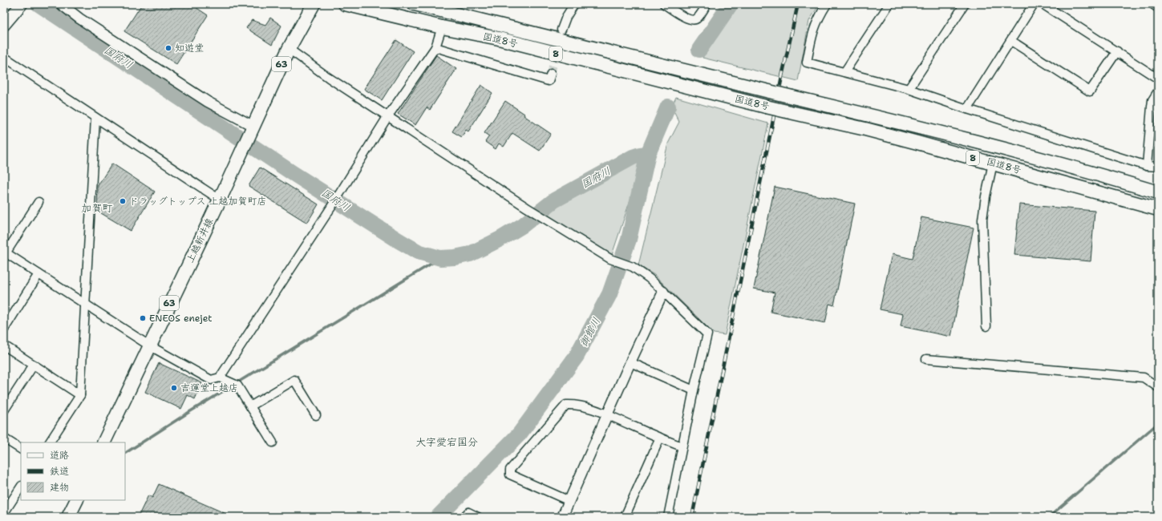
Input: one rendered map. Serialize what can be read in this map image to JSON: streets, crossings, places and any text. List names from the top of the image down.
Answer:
{
  "streets": {
    "main road": [
      "国道8号",
      "8",
      "63",
      "上越新井線"
    ]
  },
  "districts": ["加賀町", "大字愛宕国分"],
  "water": ["国府川", "御館川"],
  "places": [
    "知遊堂",
    "ドラッグトップス 上越加賀町店",
    "ENEOS enejet",
    "吉運堂上越店"
  ],
  "legend": ["道路", "鉄道", "建物"]
}
